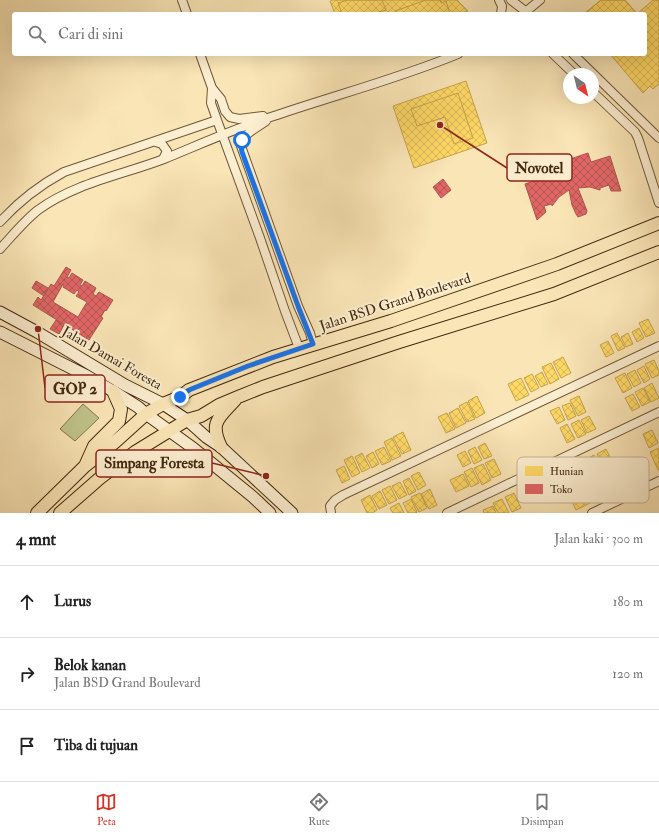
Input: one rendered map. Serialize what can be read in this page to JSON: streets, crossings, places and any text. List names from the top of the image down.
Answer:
{
  "streets": {
    "main road": ["Jalan BSD Grand Boulevard", "Jalan Damai Foresta"]
  },
  "crossings": [
    ["Jalan BSD Grand Boulevard", "Jalan Damai Foresta"]
  ],
  "places": ["Novotel", "GOP 2", "Simpang Foresta"],
  "legend": ["Hunian", "Toko"],
  "north": "bottom right",
  "page": {
    "search": "Cari di sini",
    "heading": ["4 mnt", "Jalan kaki · 300 m"],
    "list": [
      ["Lurus", "180 m"],
      ["Belok kanan", "Jalan BSD Grand Boulevard", "120 m"],
      "Tiba di tujuan"
    ],
    "nav": ["Peta", "Rute", "Disimpan"]
  }
}
